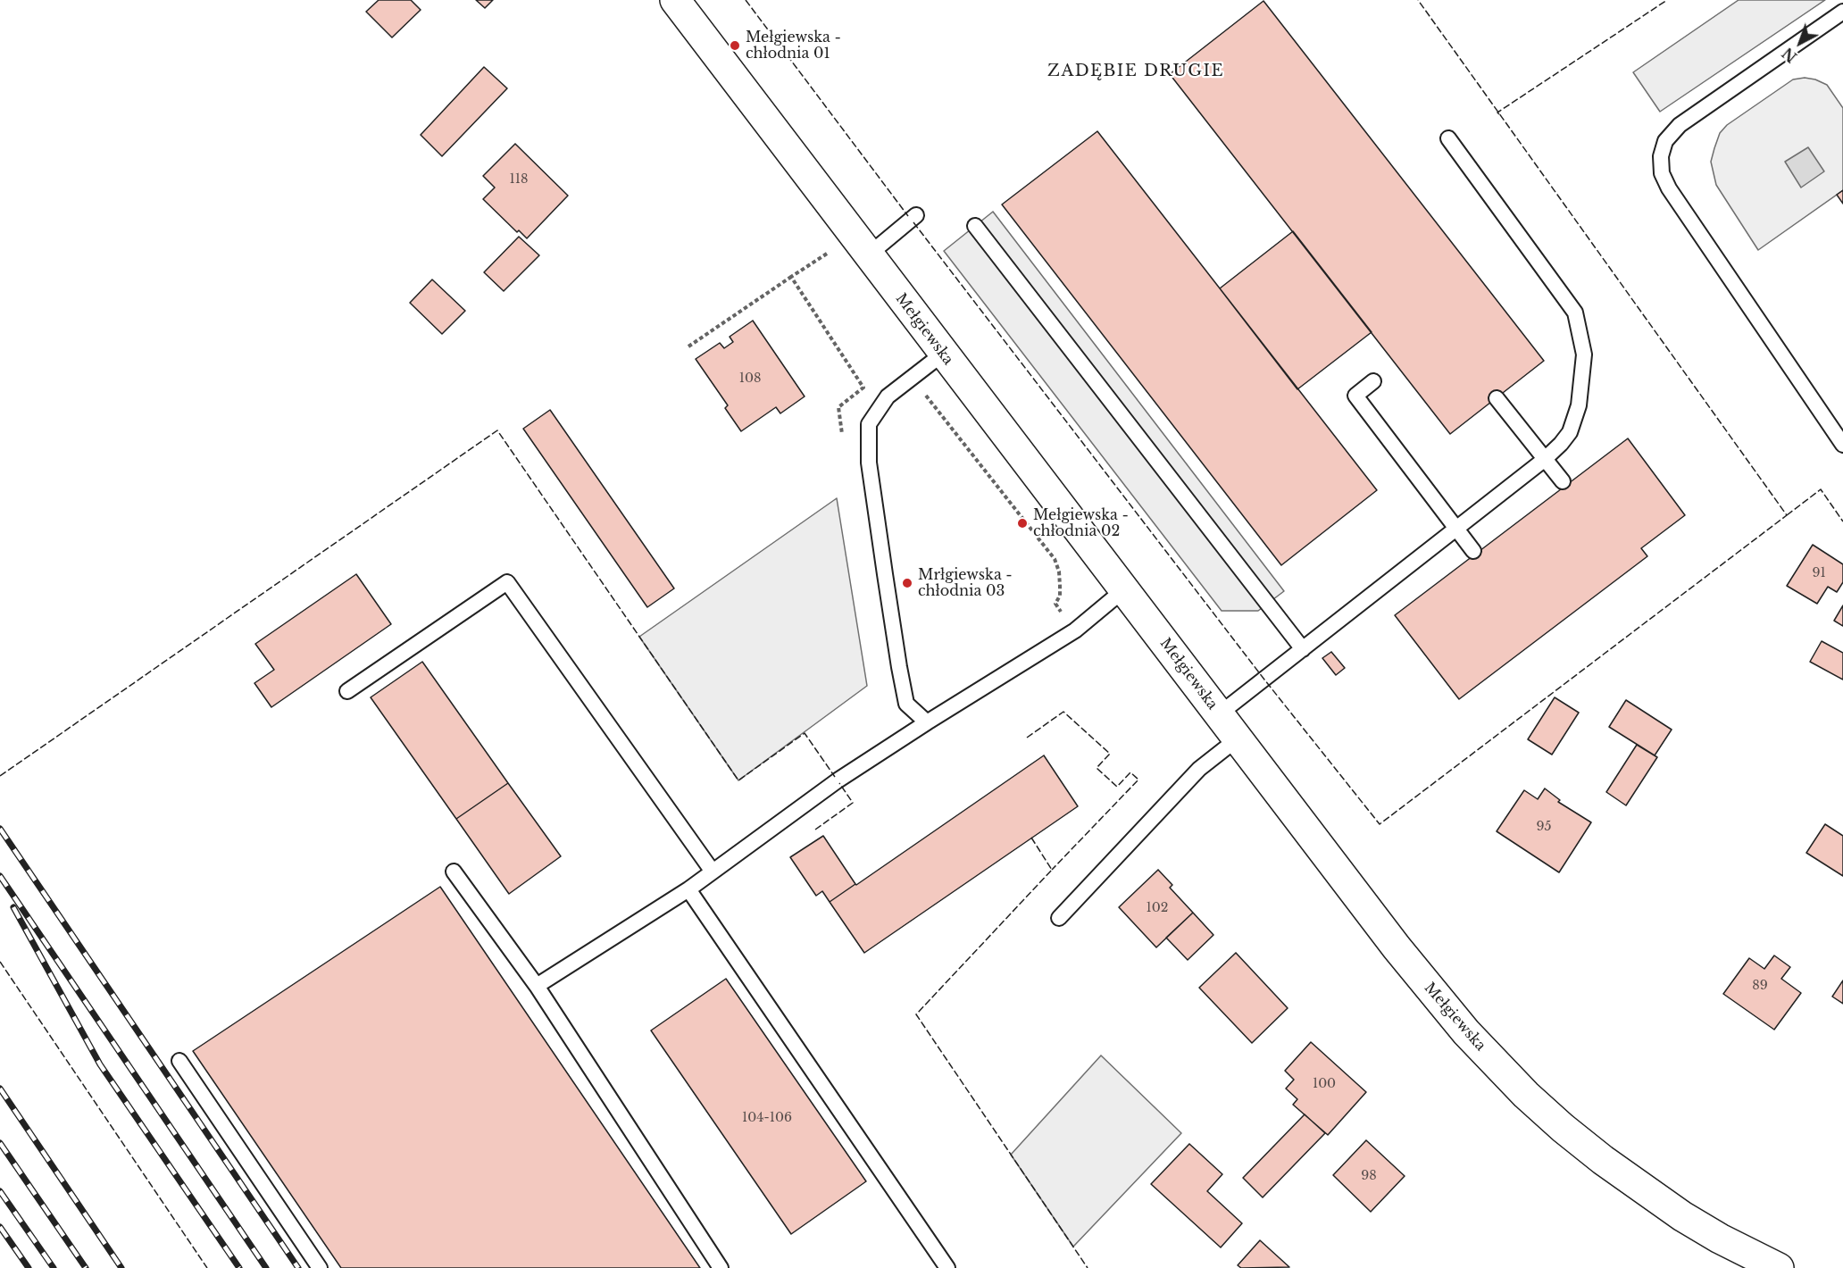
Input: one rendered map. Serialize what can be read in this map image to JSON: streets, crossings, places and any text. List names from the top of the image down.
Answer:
{
  "streets": {
    "street": ["Mełgiewska"]
  },
  "districts": ["ZADĘBIE DRUGIE"],
  "places": ["Mełgiewska - chłodnia 01", "Mełgiewska - chłodnia 02", "Mrłgiewska - chłodnia 03"],
  "house_numbers": [
    "118",
    "108",
    "91",
    "95",
    "102",
    "89",
    "100",
    "104-106",
    "98"
  ],
  "north": "bottom left"
}
